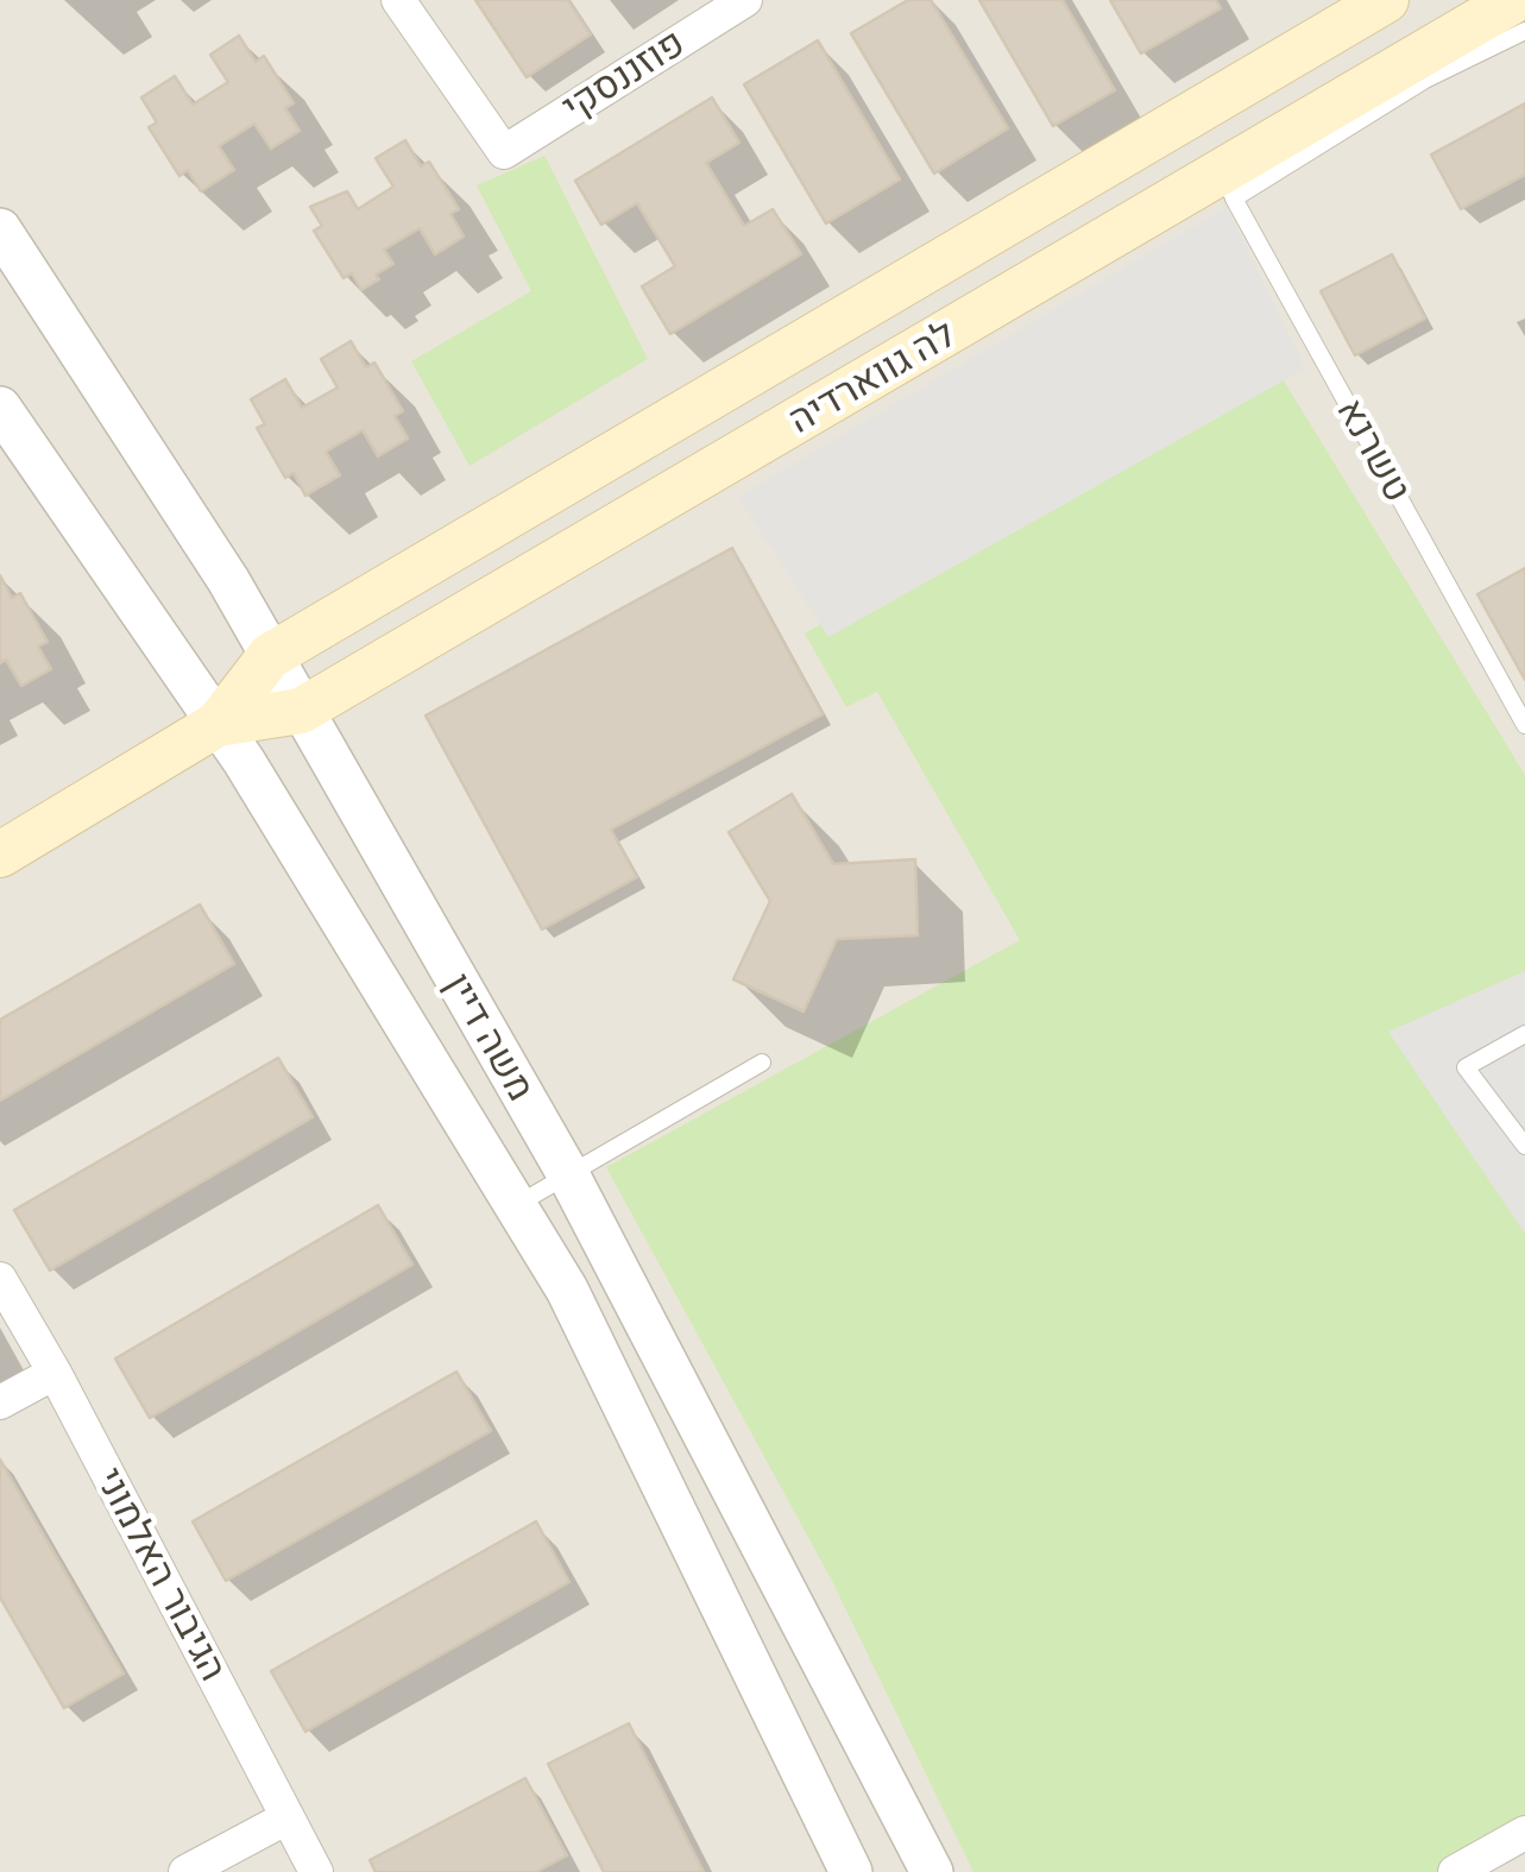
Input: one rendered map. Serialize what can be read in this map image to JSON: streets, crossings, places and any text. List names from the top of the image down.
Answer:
{
  "streets": {
    "main road": ["לה גווארדיה"],
    "street": ["פוזננסקי", "משה דיין", "הגיבור האלמוני"],
    "lane": ["טשרנא"]
  },
  "crossings": [
    ["לה גווארדיה", "טשרנא"],
    ["לה גווארדיה", "משה דיין"]
  ]
}
